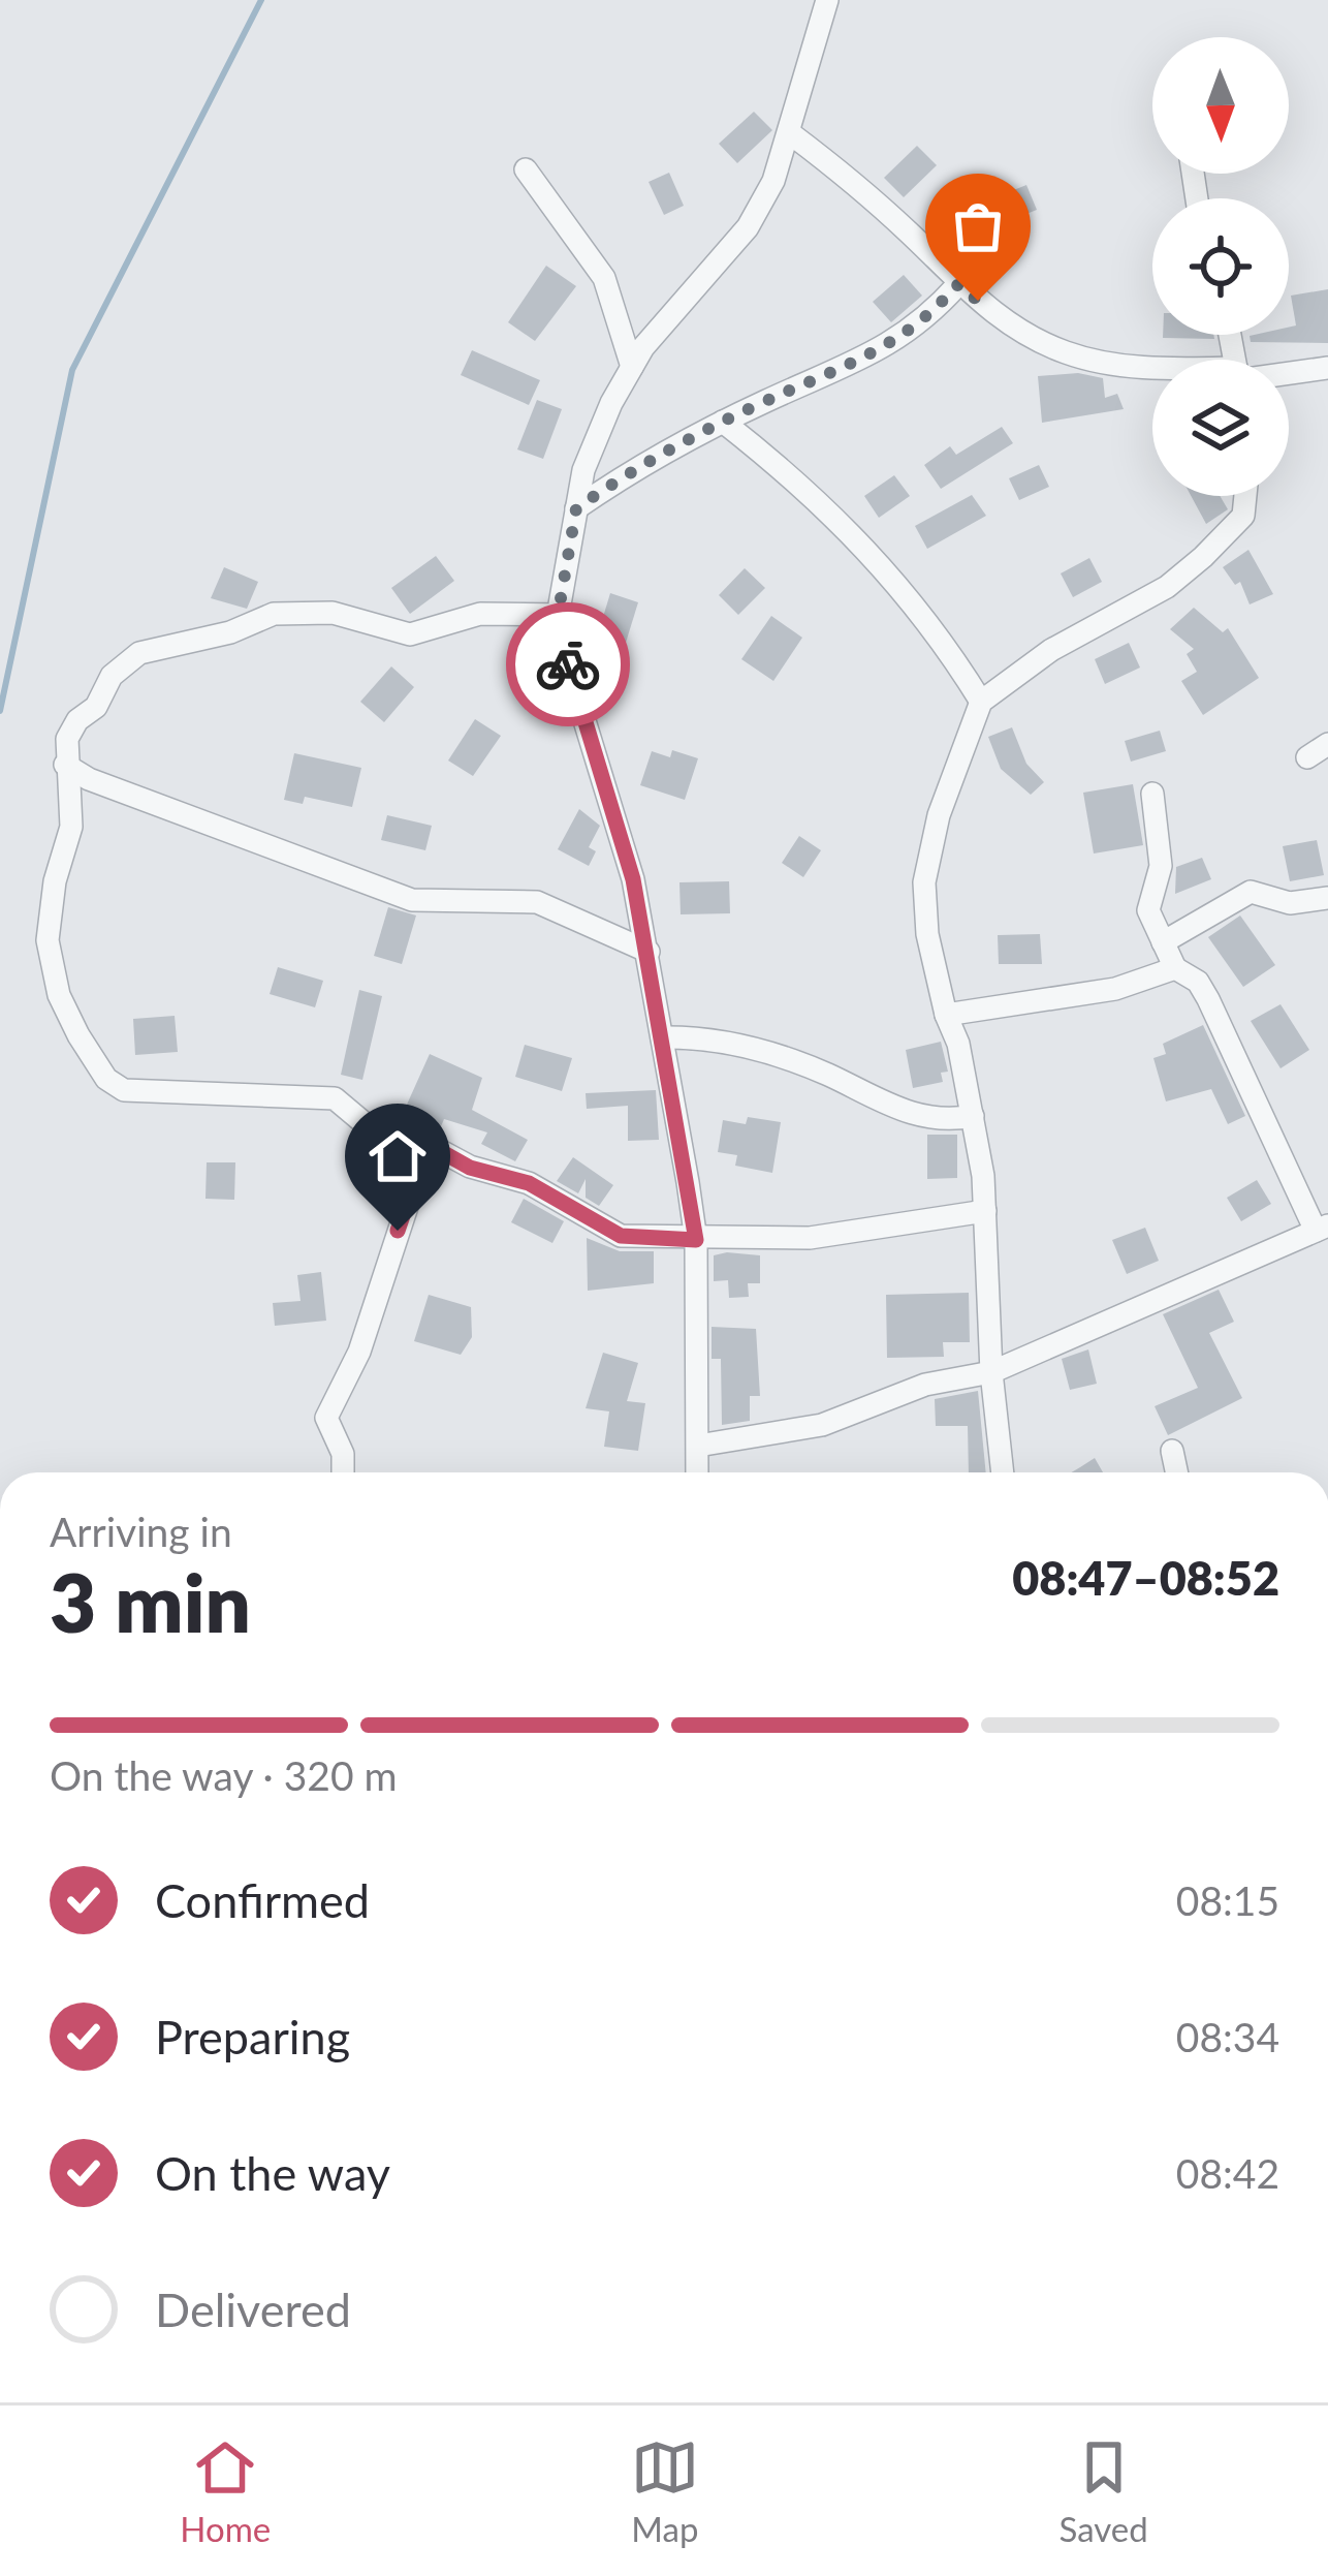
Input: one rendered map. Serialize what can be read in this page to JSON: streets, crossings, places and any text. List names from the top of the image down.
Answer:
{
  "north": "bottom",
  "page": {
    "heading": ["3 min", "Arriving in", "08:47–08:52"],
    "bar": "On the way · 320 m",
    "list": [
      ["Confirmed", "08:15"],
      ["Preparing", "08:34"],
      ["On the way", "08:42"],
      "Delivered"
    ],
    "tabs": ["Home", "Map", "Saved"]
  }
}
